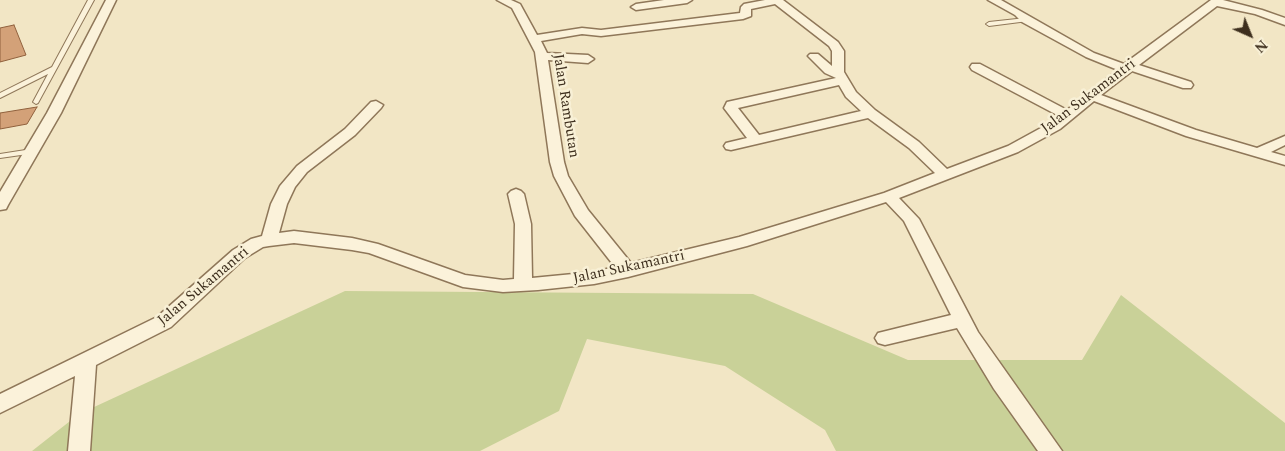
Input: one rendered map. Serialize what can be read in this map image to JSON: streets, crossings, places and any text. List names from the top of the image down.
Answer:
{
  "streets": {
    "street": ["Jalan Sukamantri", "Jalan Rambutan"]
  },
  "crossings": [
    ["Jalan Sukamantri", "Jalan Rambutan"]
  ],
  "north": "bottom right"
}
